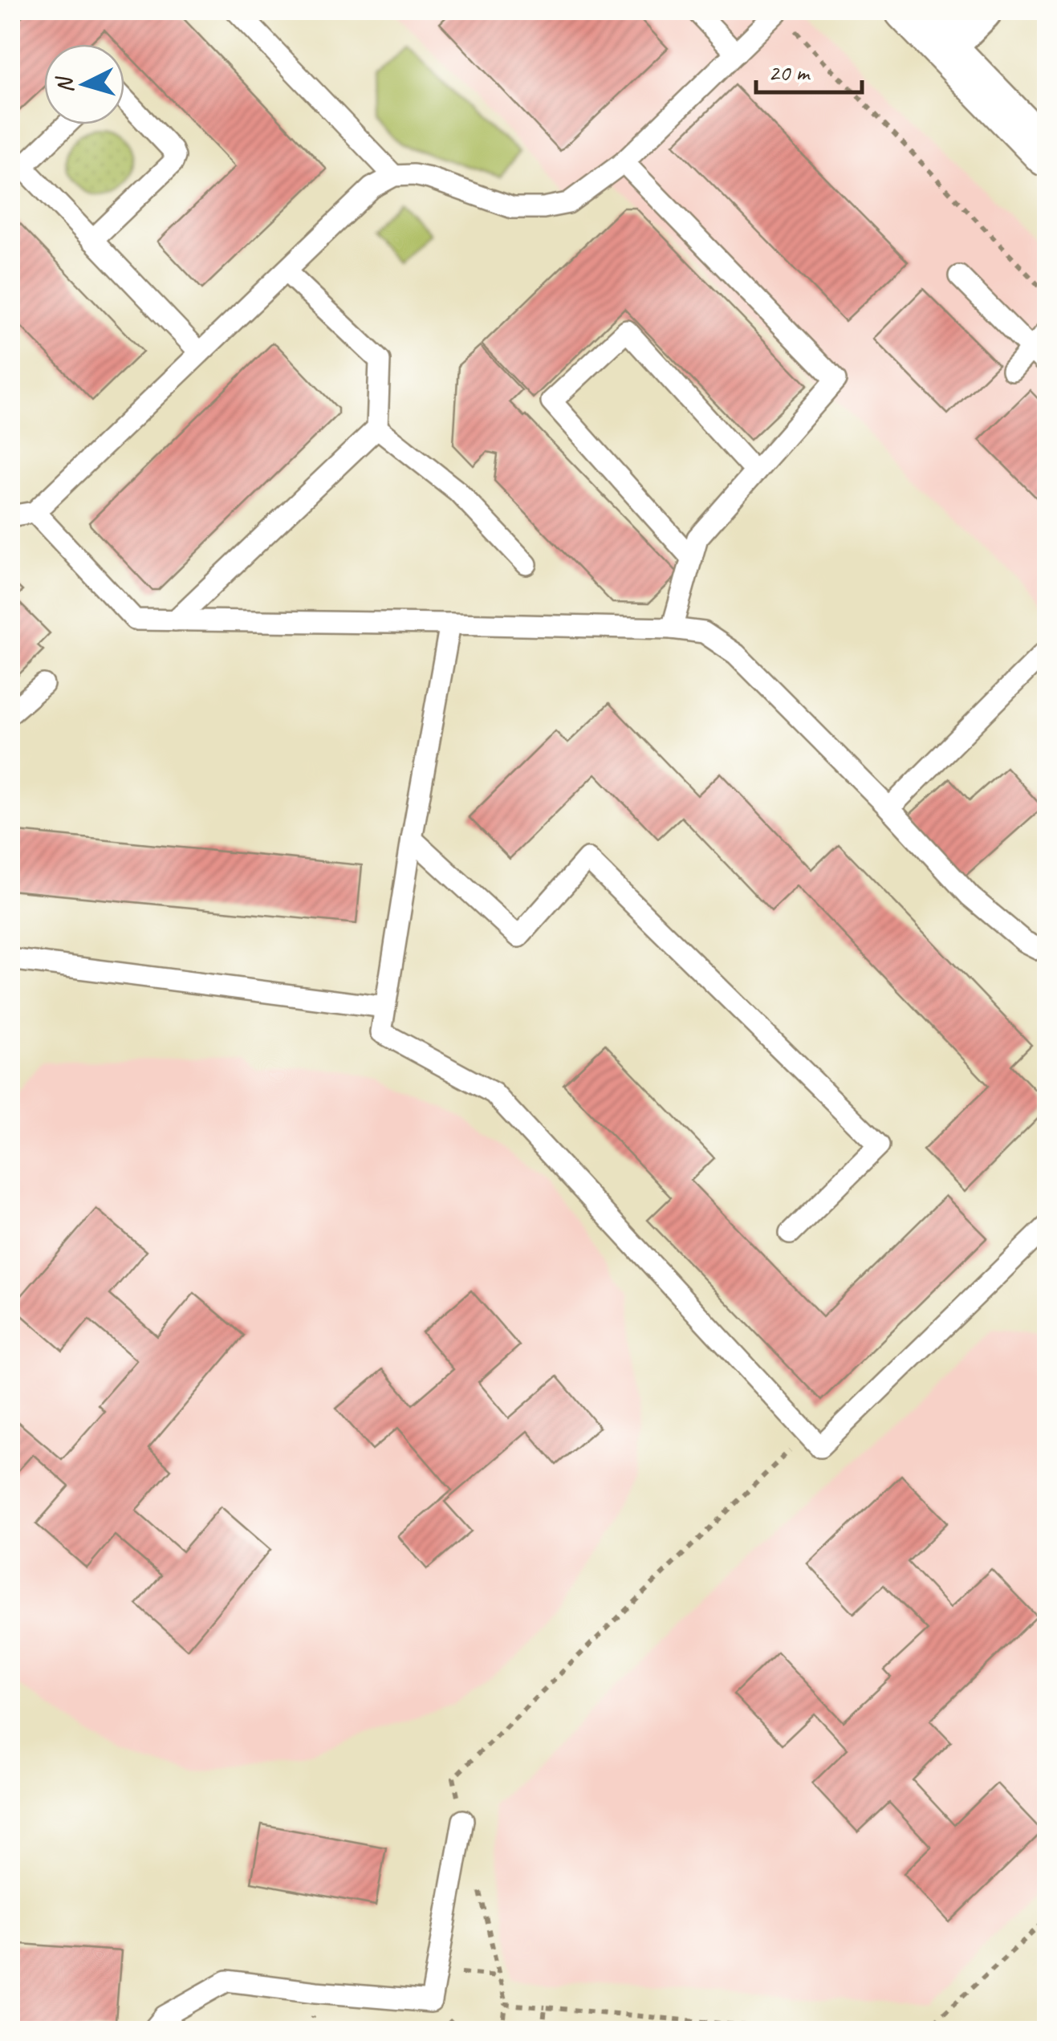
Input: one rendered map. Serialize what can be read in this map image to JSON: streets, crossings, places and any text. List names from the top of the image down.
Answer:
{
  "scale_bar": "20 m",
  "north": "left"
}
